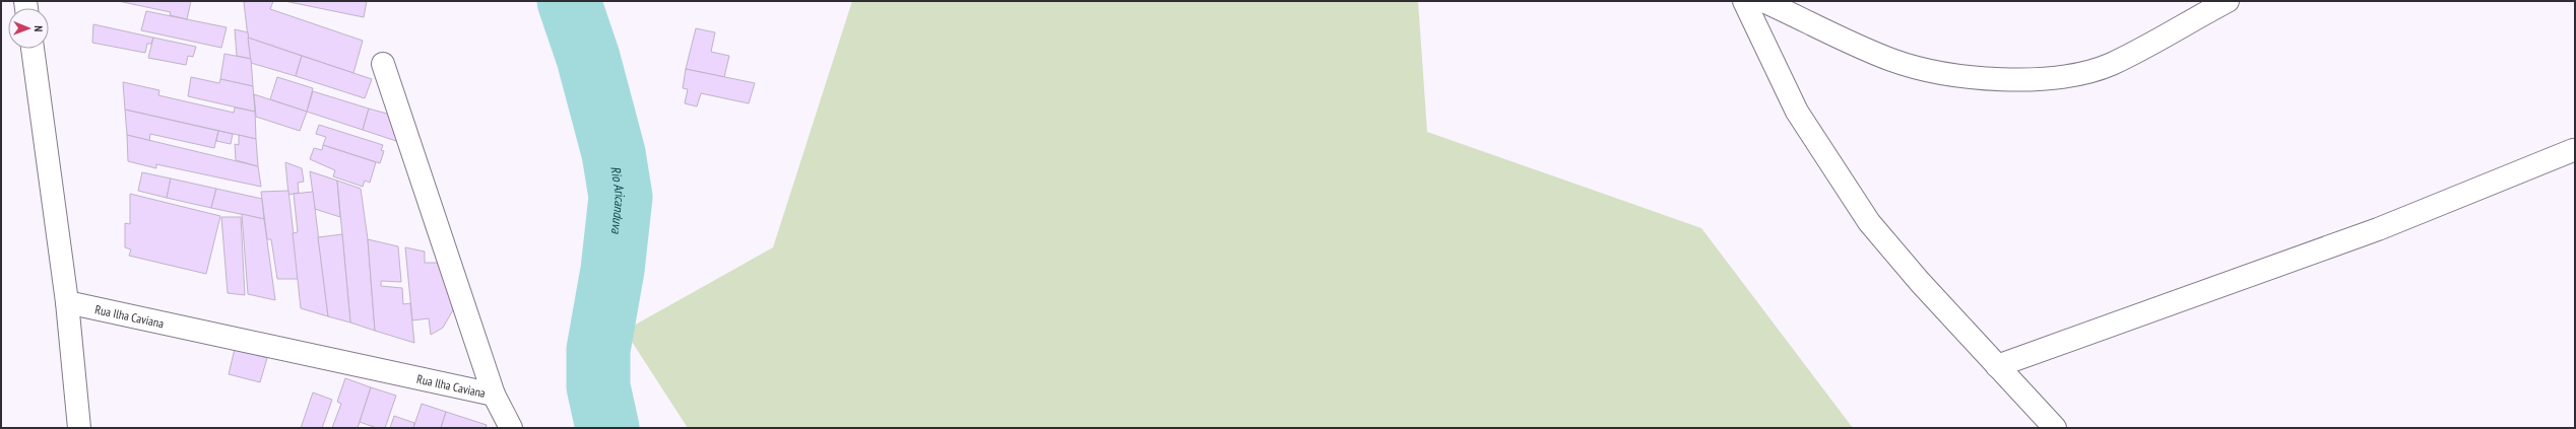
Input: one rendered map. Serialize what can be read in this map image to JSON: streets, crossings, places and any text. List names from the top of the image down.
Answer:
{
  "streets": {
    "street": ["Rua Ilha Caviana"]
  },
  "water": ["Rio Aricanduva"],
  "north": "right"
}
